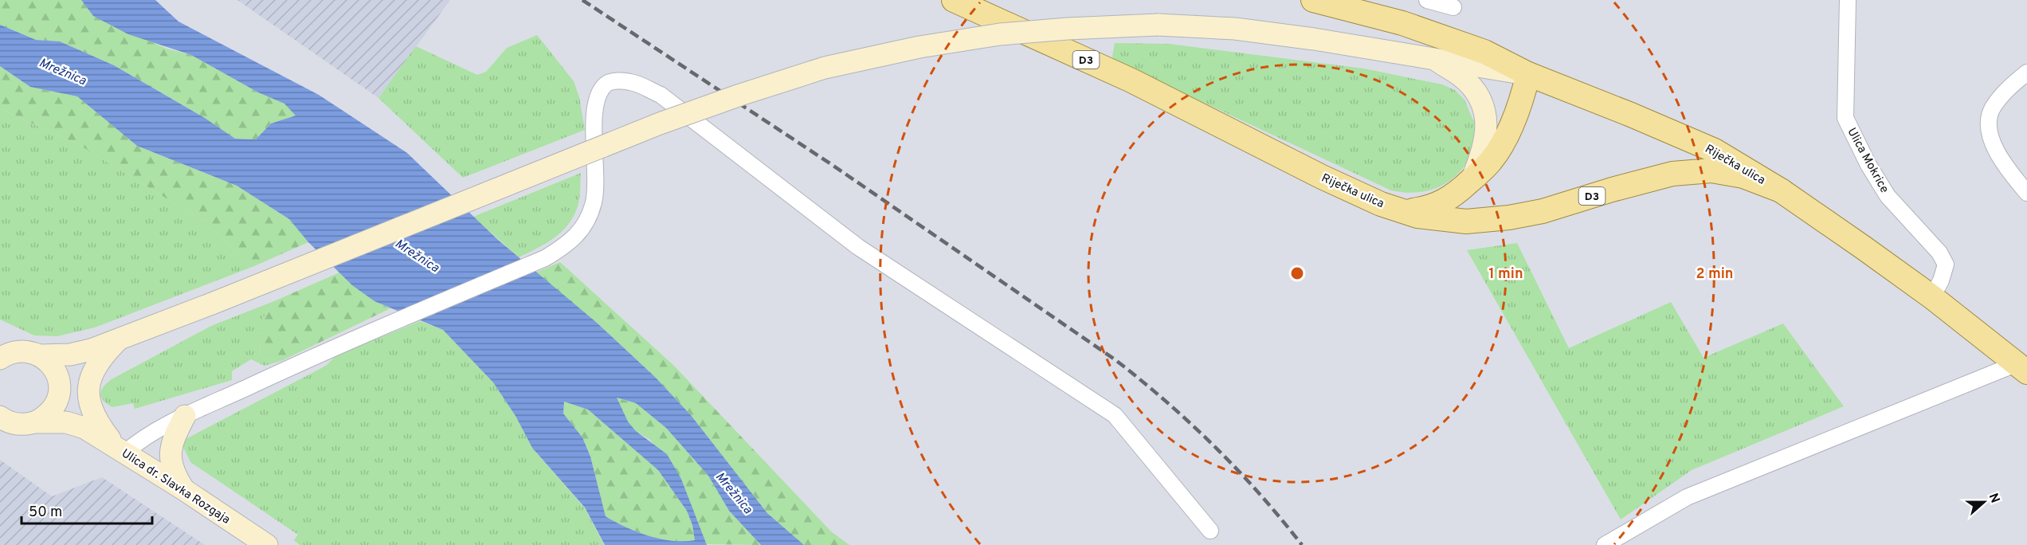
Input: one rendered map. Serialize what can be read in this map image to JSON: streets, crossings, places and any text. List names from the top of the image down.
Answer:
{
  "streets": {
    "main road": ["D3", "Riječka ulica"],
    "street": ["Ulica Mokrice", "Ulica dr. Slavka Rozgaja"]
  },
  "crossings": [
    ["Ulica Mokrice", "Riječka ulica"]
  ],
  "water": ["Mrežnica"],
  "scale_bar": "50 m",
  "north": "right",
  "rings": ["1 min", "2 min"]
}
